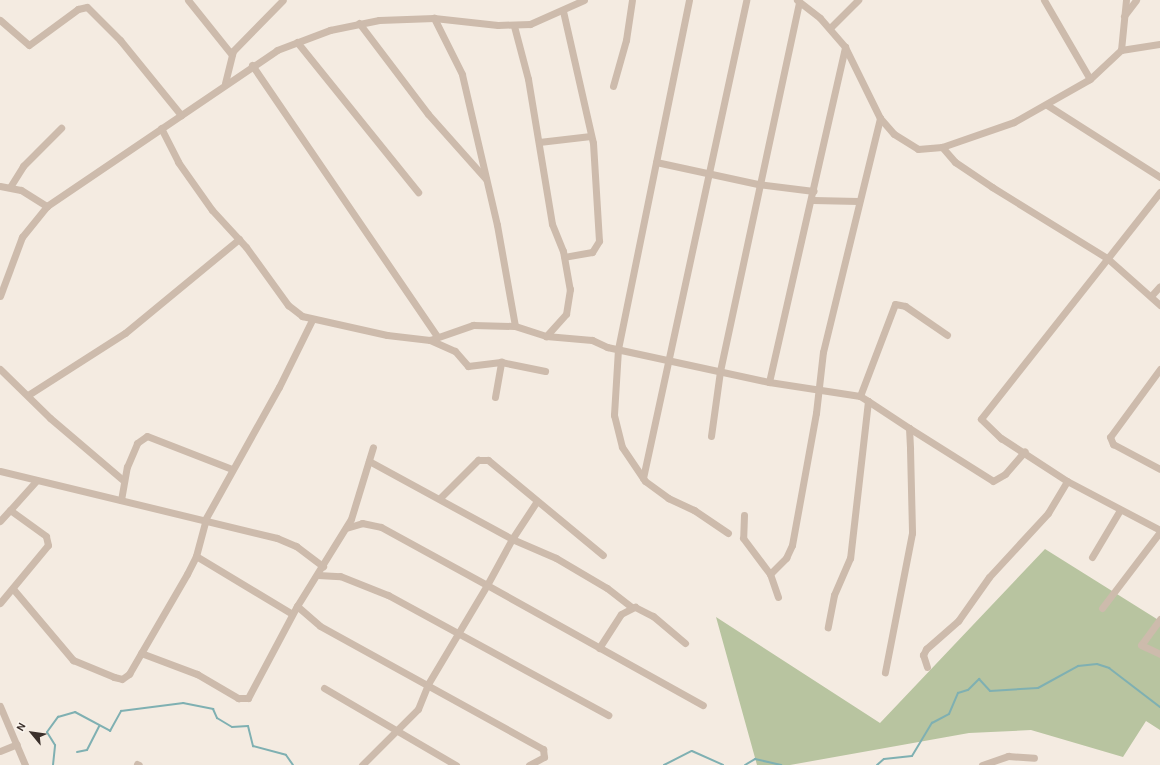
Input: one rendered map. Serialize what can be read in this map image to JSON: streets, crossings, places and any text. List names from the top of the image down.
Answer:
{
  "north": "top left"
}
